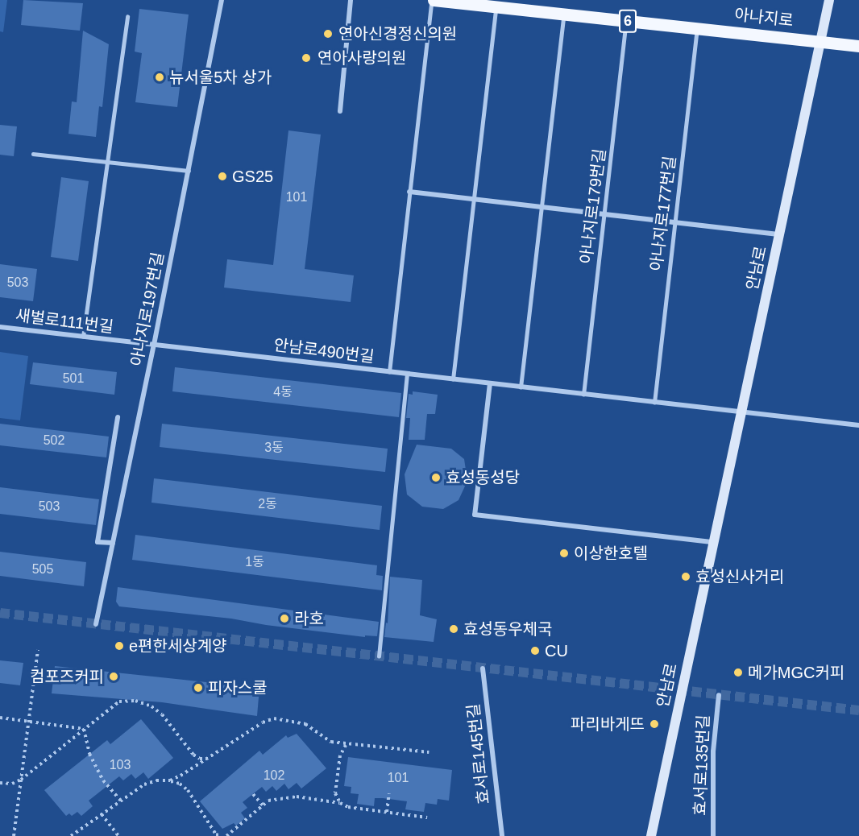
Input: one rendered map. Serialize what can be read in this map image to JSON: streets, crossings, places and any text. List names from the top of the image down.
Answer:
{
  "streets": {
    "main road": ["아나지로", "6", "안남로"],
    "street": [
      "아나지로197번길",
      "새벌로111번길",
      "안남로490번길",
      "효서로145번길",
      "효서로135번길"
    ],
    "lane": ["아나지로179번길", "아나지로177번길"]
  },
  "crossings": [
    ["아나지로", "아나지로179번길"],
    ["아나지로", "아나지로177번길"],
    ["아나지로", "안남로"],
    ["아나지로179번길", "안남로490번길"],
    ["아나지로177번길", "안남로490번길"],
    ["안남로", "안남로490번길"],
    ["아나지로197번길", "새벌로111번길"],
    ["아나지로197번길", "안남로490번길"],
    ["새벌로111번길", "안남로490번길"]
  ],
  "places": [
    "연아신경정신의원",
    "연아사랑의원",
    "뉴서울5차 상가",
    "GS25",
    "효성동성당",
    "이상한호텔",
    "효성신사거리",
    "라호",
    "효성동우체국",
    "e편한세상계양",
    "CU",
    "메가MGC커피",
    "컴포즈커피",
    "피자스쿨",
    "파리바게뜨"
  ],
  "house_numbers": [
    "101",
    "503",
    "501",
    "4동",
    "502",
    "3동",
    "2동",
    "503",
    "1동",
    "505",
    "103",
    "102",
    "101"
  ]
}
